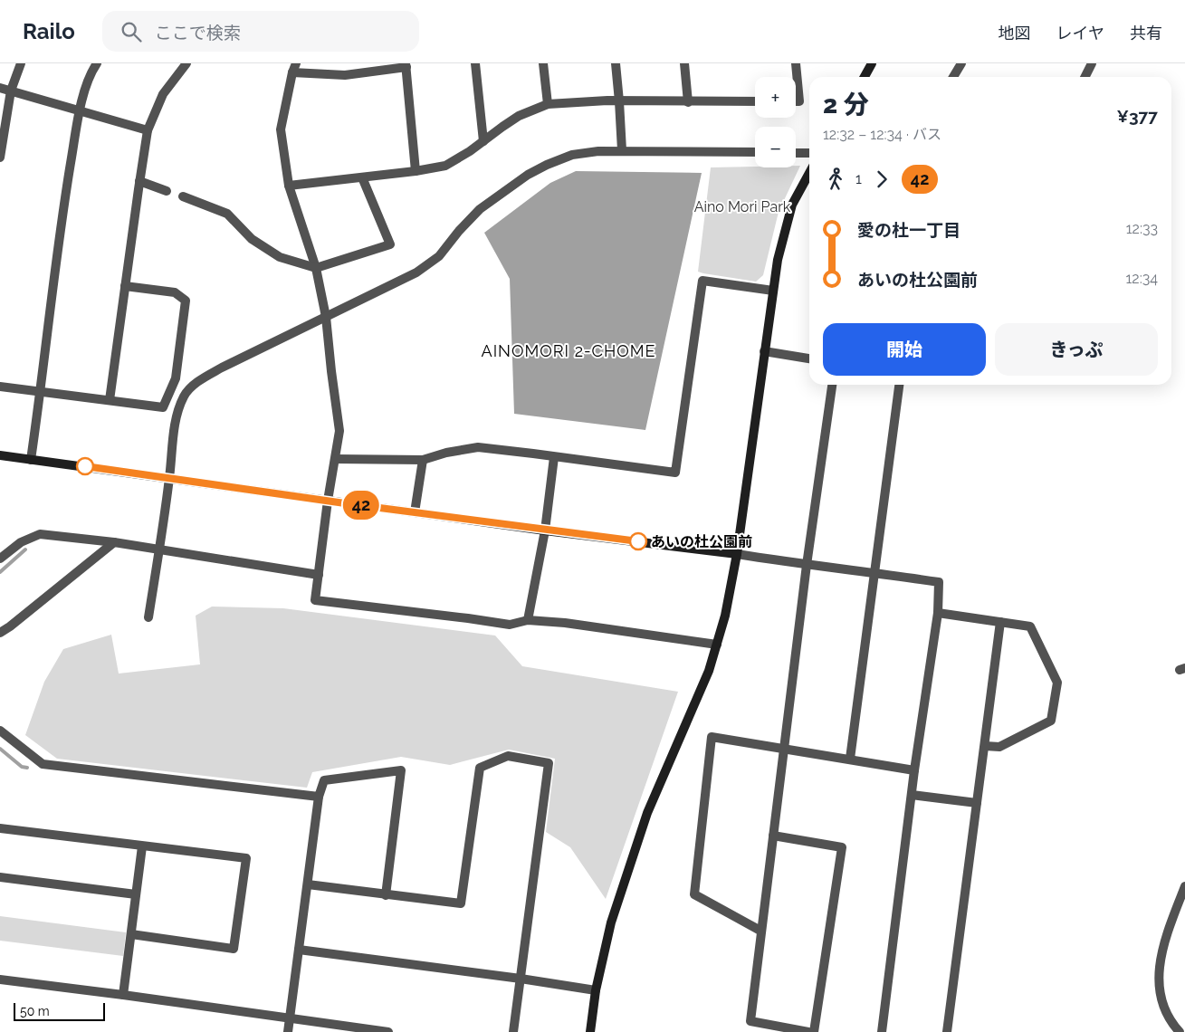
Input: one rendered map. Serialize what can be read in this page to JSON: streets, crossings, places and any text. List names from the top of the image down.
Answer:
{
  "districts": ["AINOMORI 2-CHOME"],
  "parks": ["Aino Mori Park"],
  "places": ["あいの杜公園前"],
  "lines": ["bus line 42"],
  "scale_bar": "50 m",
  "page": {
    "header": "Railo",
    "search": "ここで検索",
    "nav": ["地図", "レイヤ", "共有"],
    "on_map": "42",
    "map_buttons": ["+", "−"],
    "heading": ["2 分", "12:32 – 12:34 · バス", "¥377"],
    "legs": ["1", "42"],
    "list": [
      {
        "name": "愛の杜一丁目",
        "value": "12:33"
      },
      {
        "name": "あいの杜公園前",
        "value": "12:34"
      }
    ],
    "buttons": ["開始", "きっぷ"],
    "scale": "50 m"
  }
}
